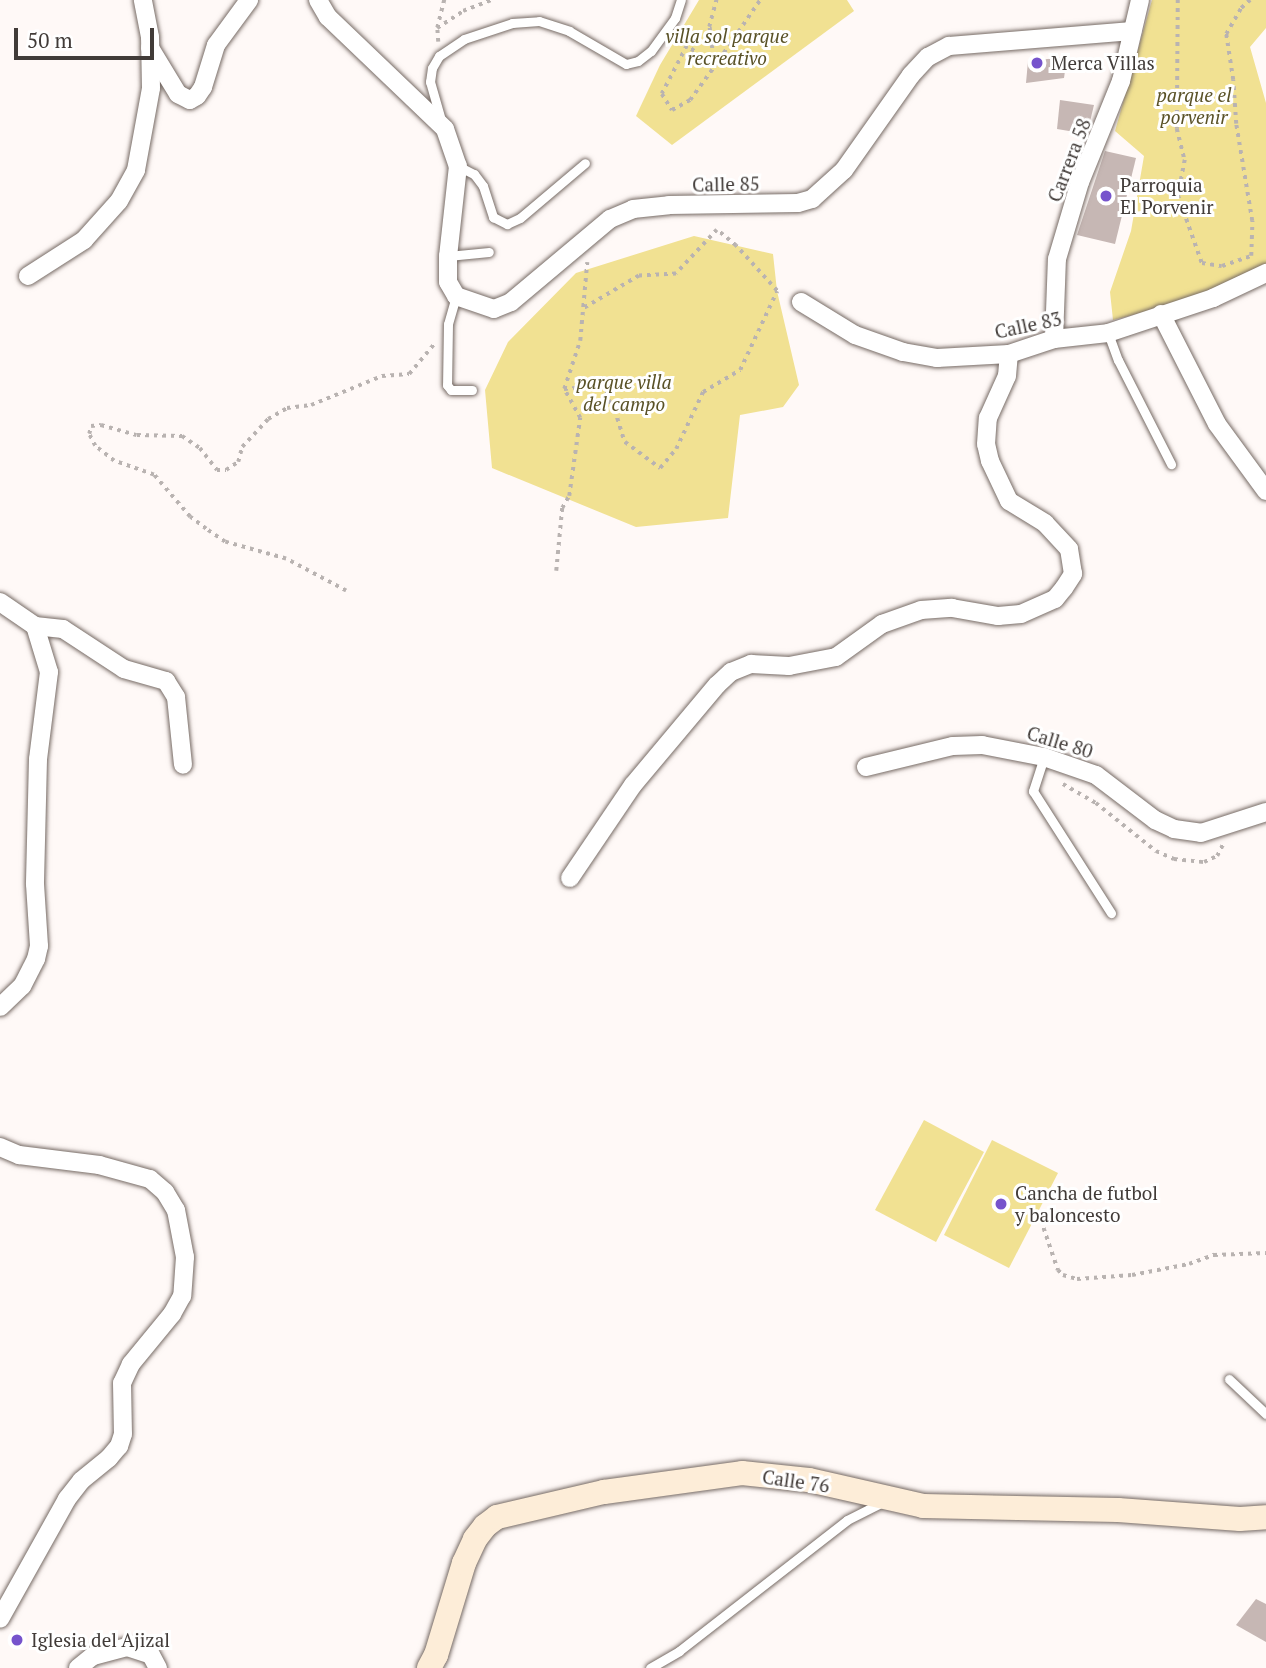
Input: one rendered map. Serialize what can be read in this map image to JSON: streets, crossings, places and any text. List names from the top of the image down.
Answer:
{
  "streets": {
    "street": [
      "Carrera 58",
      "Calle 85",
      "Calle 83",
      "Calle 80",
      "Calle 76"
    ]
  },
  "crossings": [
    ["Carrera 58", "Calle 85"],
    ["Carrera 58", "Calle 83"]
  ],
  "parks": ["villa sol parque recreativo", "parque el porvenir", "parque villa del campo"],
  "places": [
    "Merca Villas",
    "Parroquia El Porvenir",
    "Cancha de futbol y baloncesto",
    "Iglesia del Ajizal"
  ],
  "scale_bar": "50 m"
}
